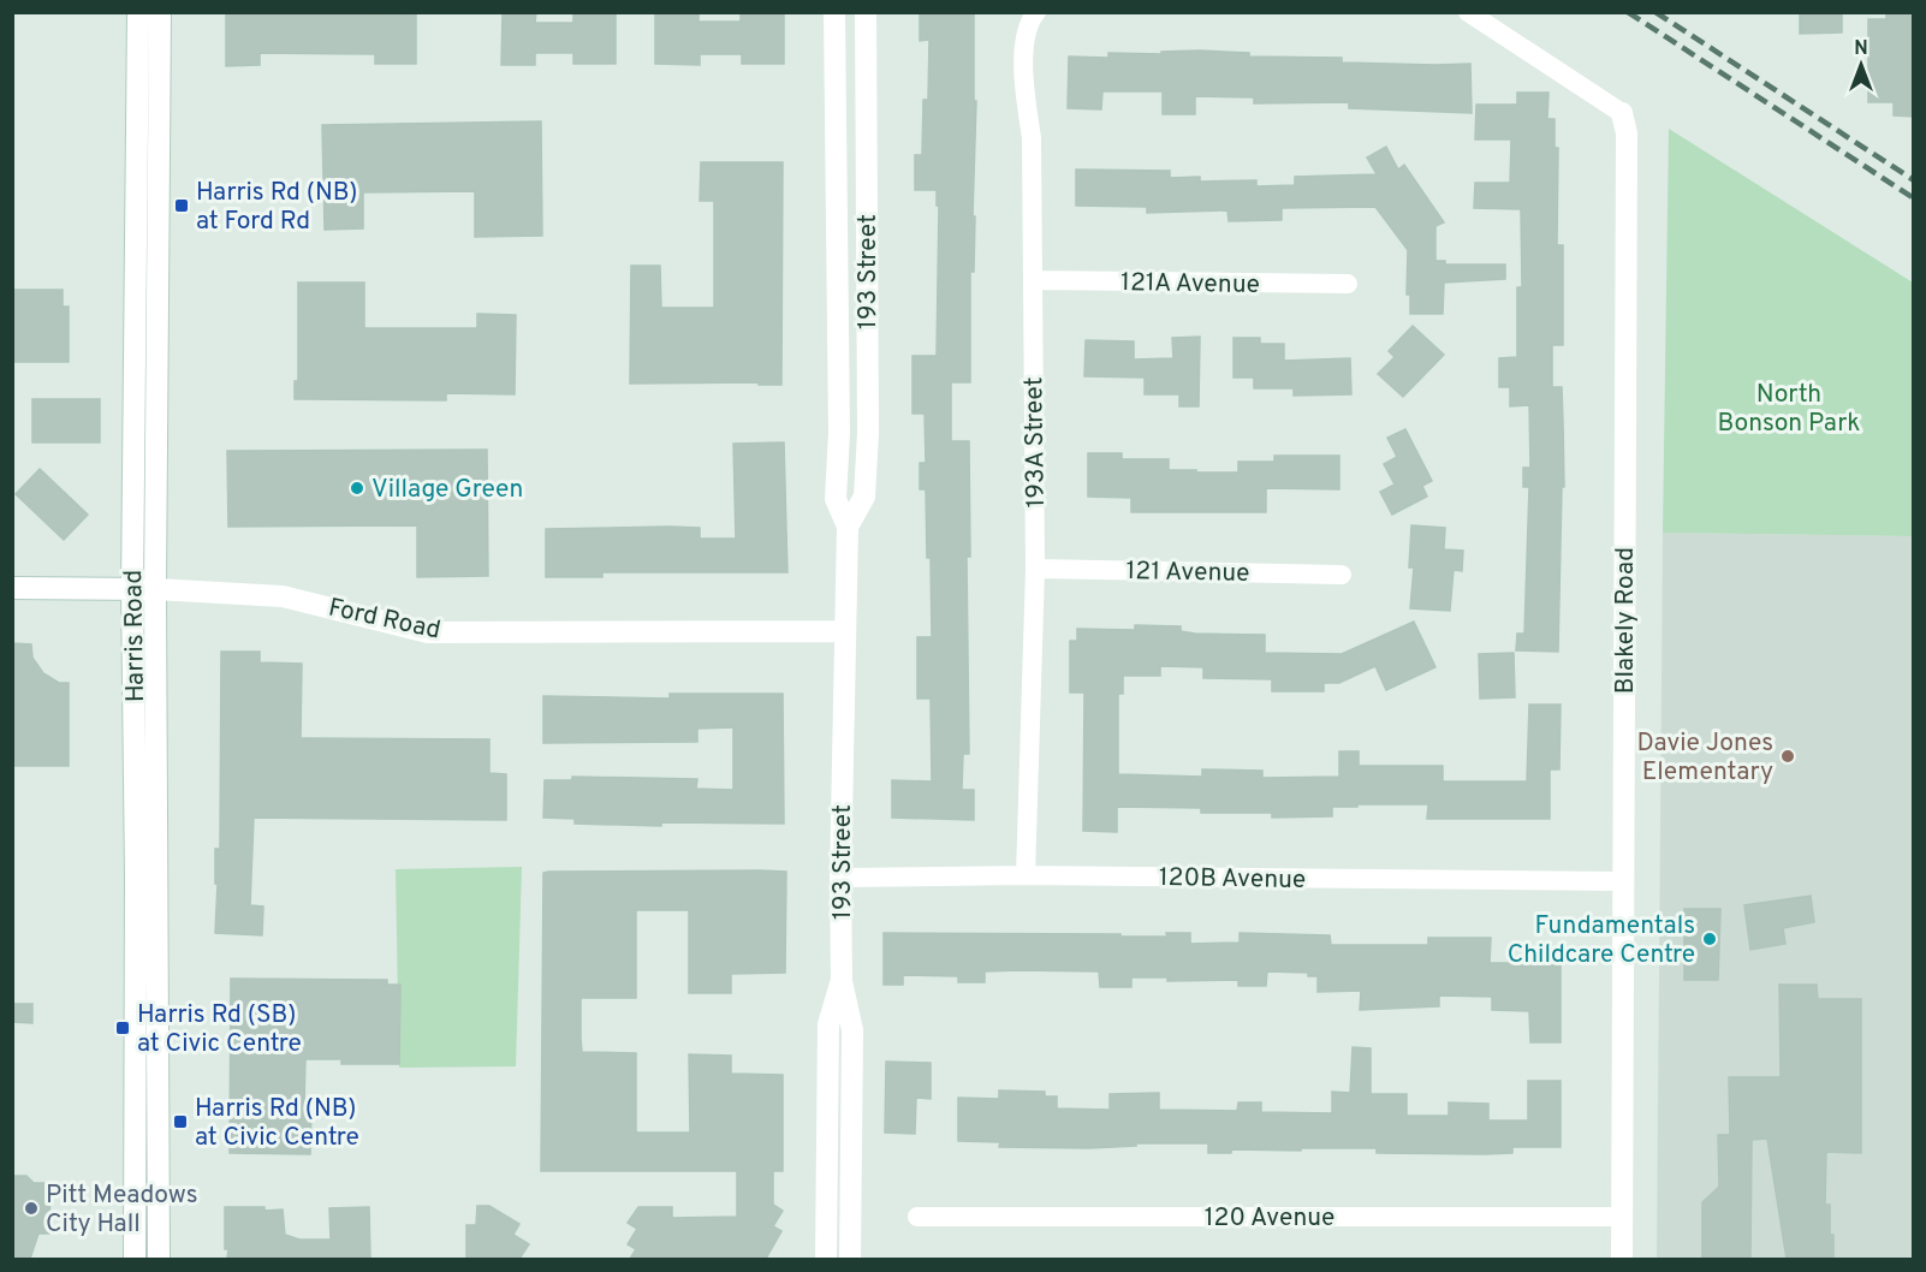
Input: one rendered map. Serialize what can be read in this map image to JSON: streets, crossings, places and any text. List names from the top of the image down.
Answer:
{
  "streets": {
    "street": [
      "193 Street",
      "121A Avenue",
      "193A Street",
      "121 Avenue",
      "Ford Road",
      "Blakely Road",
      "Harris Road",
      "120B Avenue",
      "120 Avenue"
    ]
  },
  "crossings": [
    ["193 Street", "Ford Road"],
    ["193 Street", "120B Avenue"],
    ["121A Avenue", "193A Street"],
    ["193A Street", "121 Avenue"],
    ["193A Street", "120B Avenue"],
    ["Ford Road", "Harris Road"],
    ["Blakely Road", "120B Avenue"],
    ["Blakely Road", "120 Avenue"]
  ],
  "parks": ["North Bonson Park"],
  "places": {
    "transit": ["Harris Rd (NB) at Ford Rd", "Harris Rd (SB) at Civic Centre", "Harris Rd (NB) at Civic Centre"],
    "other": [
      "Village Green",
      "Davie Jones Elementary",
      "Fundamentals Childcare Centre",
      "Pitt Meadows City Hall"
    ]
  },
  "north": "top"
}
